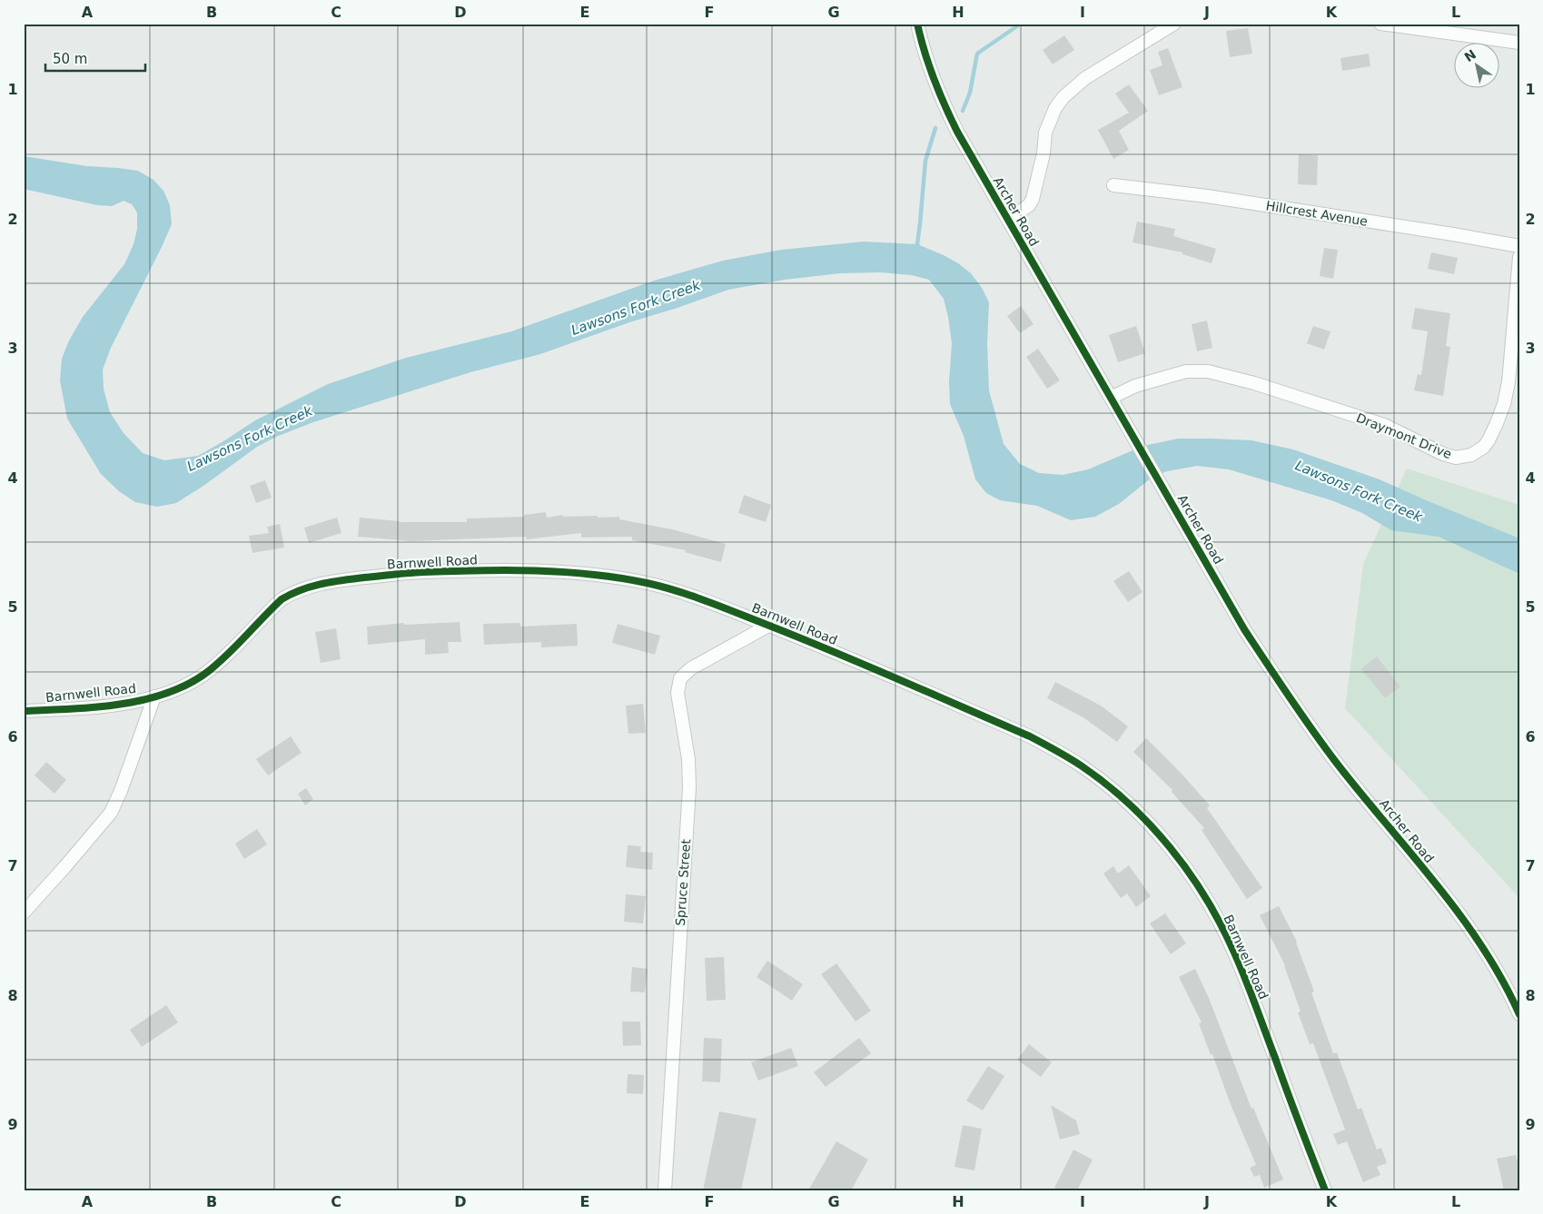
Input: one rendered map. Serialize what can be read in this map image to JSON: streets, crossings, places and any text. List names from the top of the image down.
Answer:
{
  "streets": {
    "street": [
      "Archer Road",
      "Hillcrest Avenue",
      "Draymont Drive",
      "Barnwell Road",
      "Spruce Street"
    ]
  },
  "crossings": [
    ["Archer Road", "Draymont Drive"],
    ["Barnwell Road", "Spruce Street"]
  ],
  "water": ["Lawsons Fork Creek"],
  "scale_bar": "50 m",
  "north": "top left",
  "grid": {
    "columns": [
      "A",
      "B",
      "C",
      "D",
      "E",
      "F",
      "G",
      "H",
      "I",
      "J",
      "K",
      "L"
    ],
    "rows": [
      "1",
      "2",
      "3",
      "4",
      "5",
      "6",
      "7",
      "8",
      "9"
    ]
  }
}
